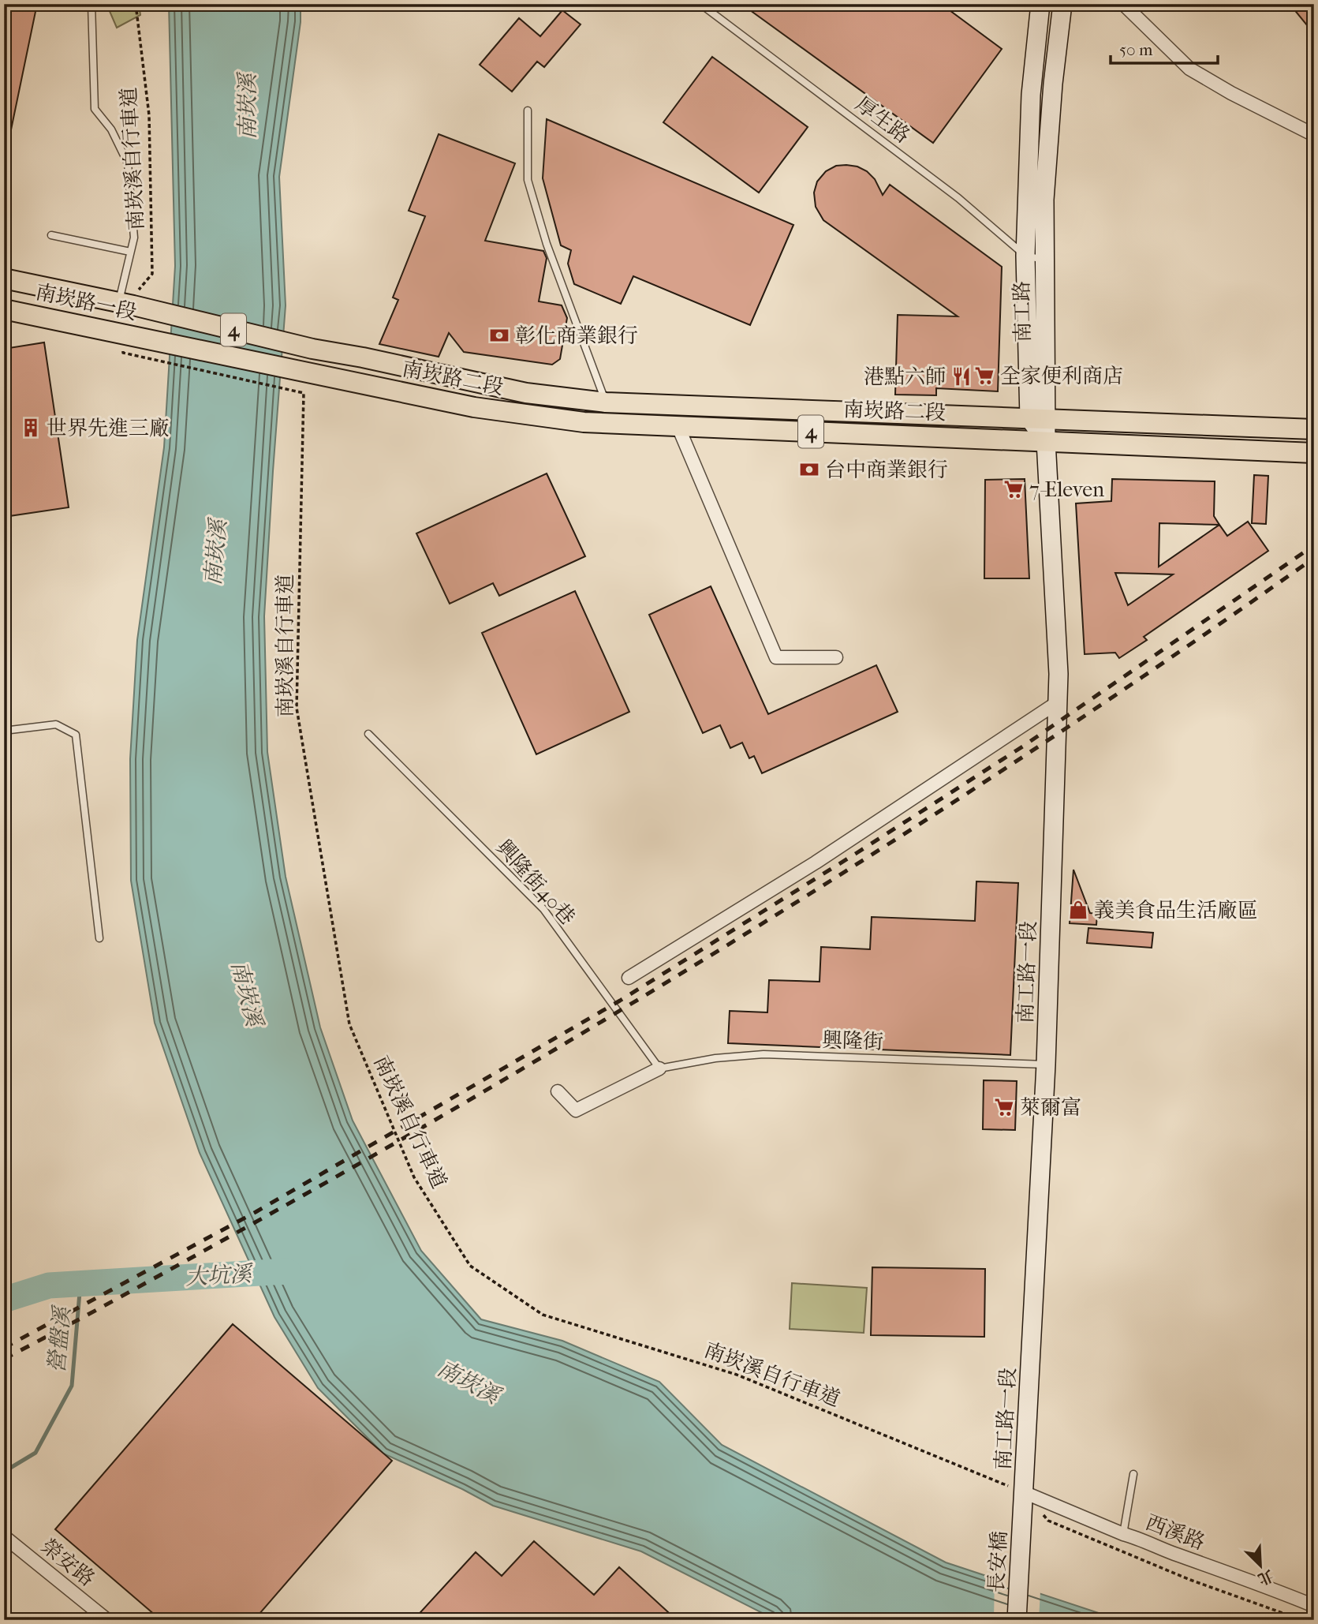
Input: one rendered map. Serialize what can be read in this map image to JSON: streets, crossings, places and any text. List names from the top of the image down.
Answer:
{
  "streets": {
    "main road": ["南崁路一段", "4", "南崁路二段"],
    "street": [
      "南工路",
      "南工路一段",
      "西溪路",
      "長安橋",
      "榮安路"
    ],
    "lane": ["厚生路", "興隆街40巷", "興隆街"],
    "path": ["南崁溪自行車道"]
  },
  "crossings": [
    ["厚生路", "南工路"],
    ["南崁溪自行車道", "南崁路一段"],
    ["南崁溪自行車道", "南工路一段"],
    ["南崁溪自行車道", "西溪路"],
    ["南崁溪自行車道", "長安橋"],
    ["南崁路一段", "南崁路二段"],
    ["南工路", "南崁路二段"],
    ["南工路", "南工路一段"],
    ["南崁路二段", "南工路一段"],
    ["興隆街40巷", "興隆街"],
    ["南工路一段", "興隆街"],
    ["南工路一段", "西溪路"],
    ["南工路一段", "長安橋"],
    ["西溪路", "長安橋"]
  ],
  "water": ["南崁溪", "大坑溪", "營盤溪"],
  "places": {
    "bank": ["彰化商業銀行", "台中商業銀行"],
    "supermarket": ["全家便利商店", "7-Eleven", "萊爾富"],
    "restaurant": ["港點六師"],
    "building": ["世界先進三廠"],
    "shop": ["義美食品生活廠區"]
  },
  "scale_bar": "50 m",
  "north": "bottom right"
}
